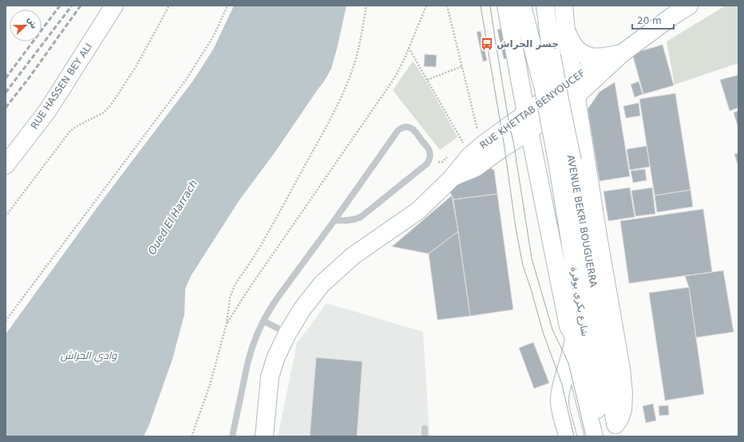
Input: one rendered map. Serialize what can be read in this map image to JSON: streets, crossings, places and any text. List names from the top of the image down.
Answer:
{
  "streets": {
    "main road": [
      "RUE HASSEN BEY ALI",
      "RUE KHETTAB BENYOUCEF",
      "AVENUE BEKRI BOUGUERRA",
      "شارع بكري بوقرة"
    ]
  },
  "crossings": [
    ["AVENUE BEKRI BOUGUERRA", "شارع بكري بوقرة"]
  ],
  "water": ["Oued El Harrach", "وادي الحراش"],
  "places": {
    "bus stop": ["جسر الحراش"]
  },
  "scale_bar": "20 m",
  "north": "right"
}
